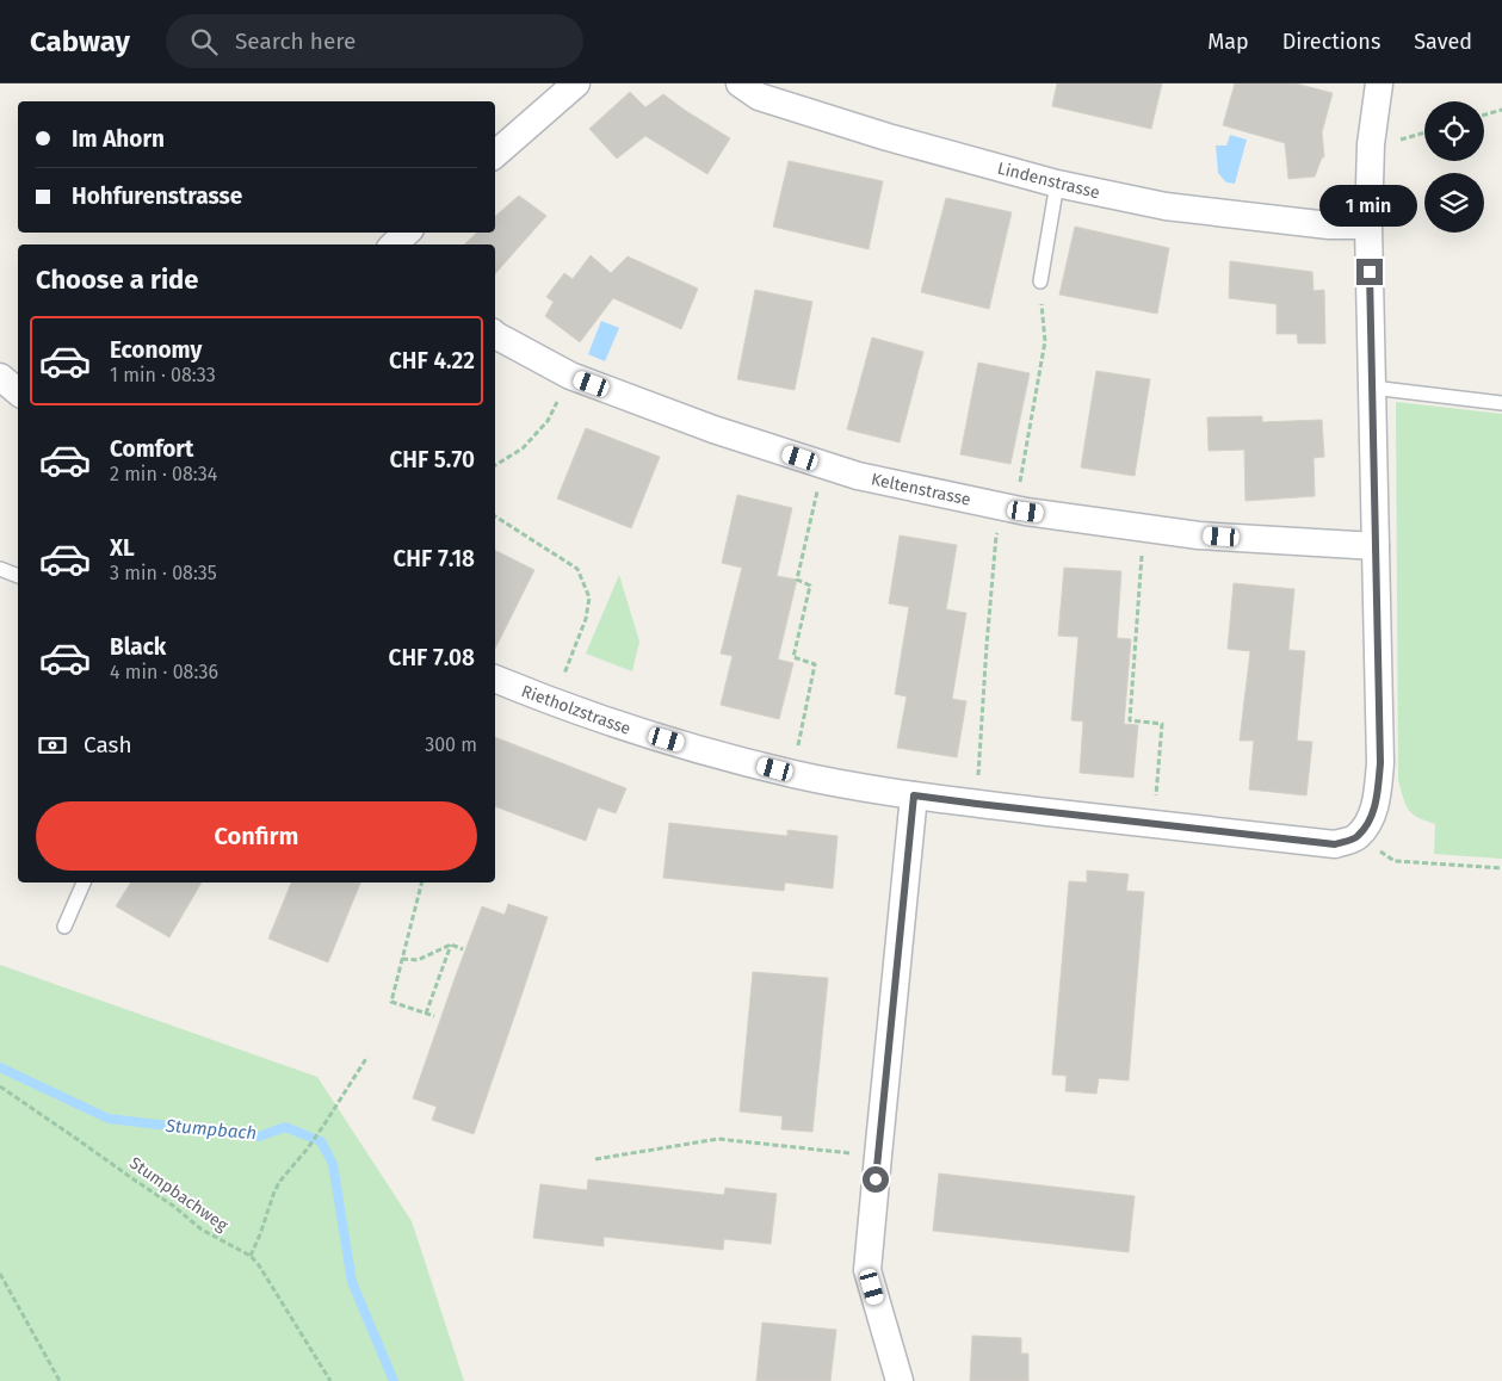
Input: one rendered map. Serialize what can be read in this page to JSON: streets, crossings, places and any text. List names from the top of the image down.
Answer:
{
  "streets": {
    "street": ["Lindenstrasse", "Keltenstrasse", "Rietholzstrasse"],
    "path": ["Stumpbachweg"]
  },
  "water": ["Stumpbach"],
  "page": {
    "header": "Cabway",
    "search": "Search here",
    "nav": ["Map", "Directions", "Saved"],
    "banner": ["Im Ahorn", "Hohfurenstrasse"],
    "bubble": "1 min",
    "heading": "Choose a ride",
    "list": [
      {
        "name": "Economy",
        "note": "1 min · 08:33",
        "value": "CHF 4.22"
      },
      {
        "name": "Comfort",
        "note": "2 min · 08:34",
        "value": "CHF 5.70"
      },
      {
        "name": "XL",
        "note": "3 min · 08:35",
        "value": "CHF 7.18"
      },
      {
        "name": "Black",
        "note": "4 min · 08:36",
        "value": "CHF 7.08"
      }
    ],
    "pay": ["Cash", "300 m"],
    "buttons": "Confirm"
  }
}
